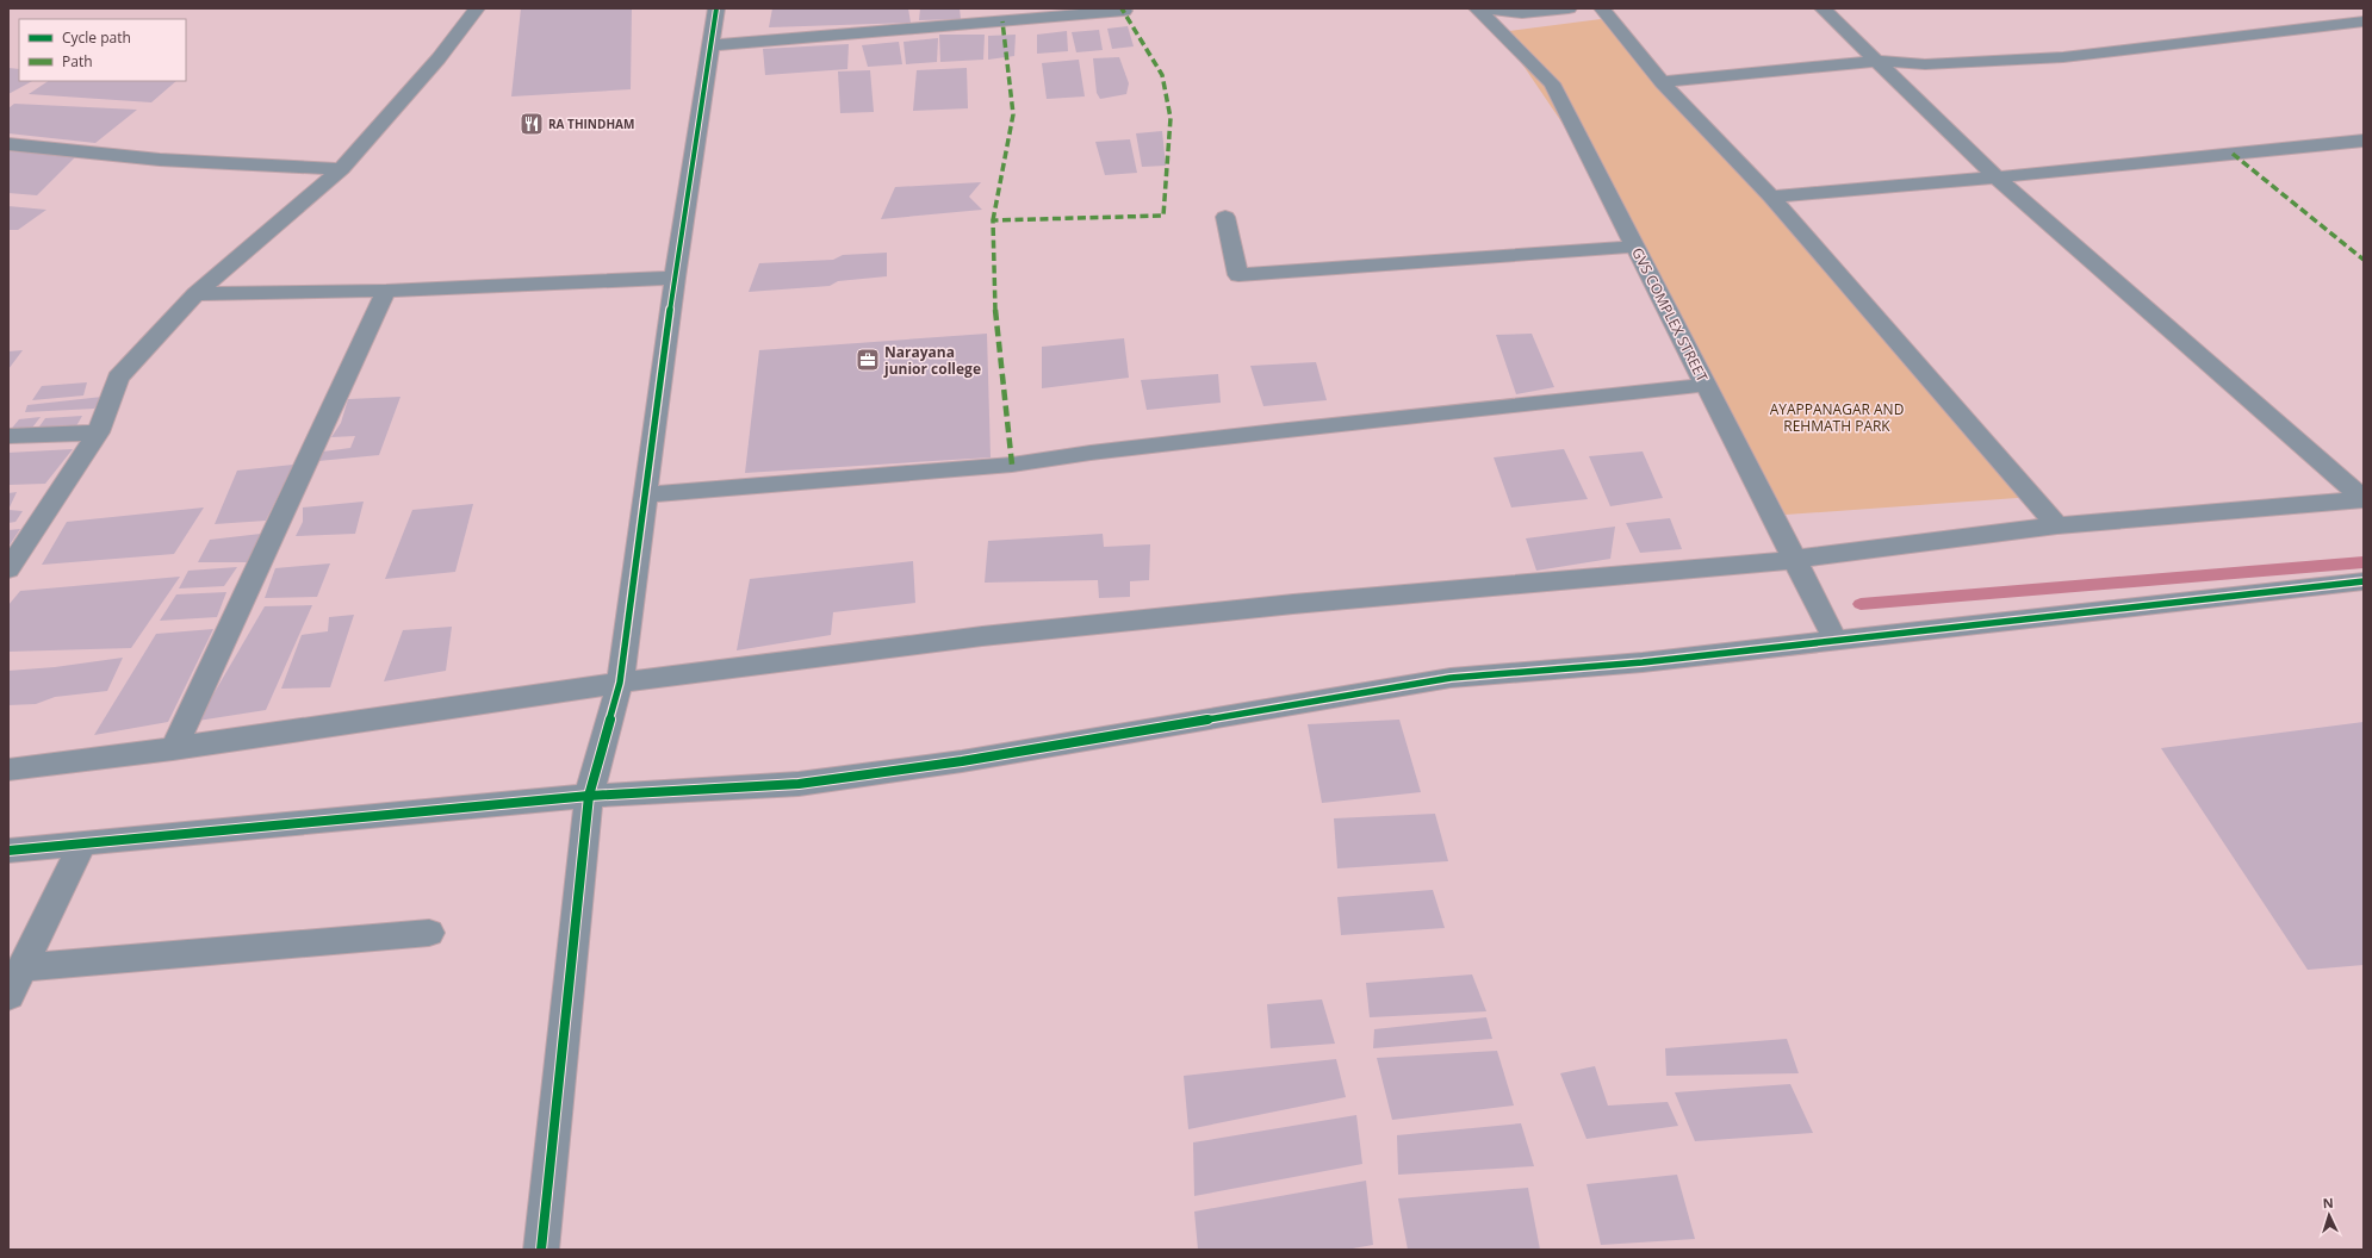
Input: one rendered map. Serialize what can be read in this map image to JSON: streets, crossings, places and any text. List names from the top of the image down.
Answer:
{
  "streets": {
    "street": ["GVS COMPLEX STREET"]
  },
  "parks": ["AYAPPANAGAR AND REHMATH PARK"],
  "places": {
    "restaurant": ["RA THINDHAM"],
    "office": ["Narayana junior college"]
  },
  "legend": ["Cycle path", "Path"],
  "north": "top"
}
